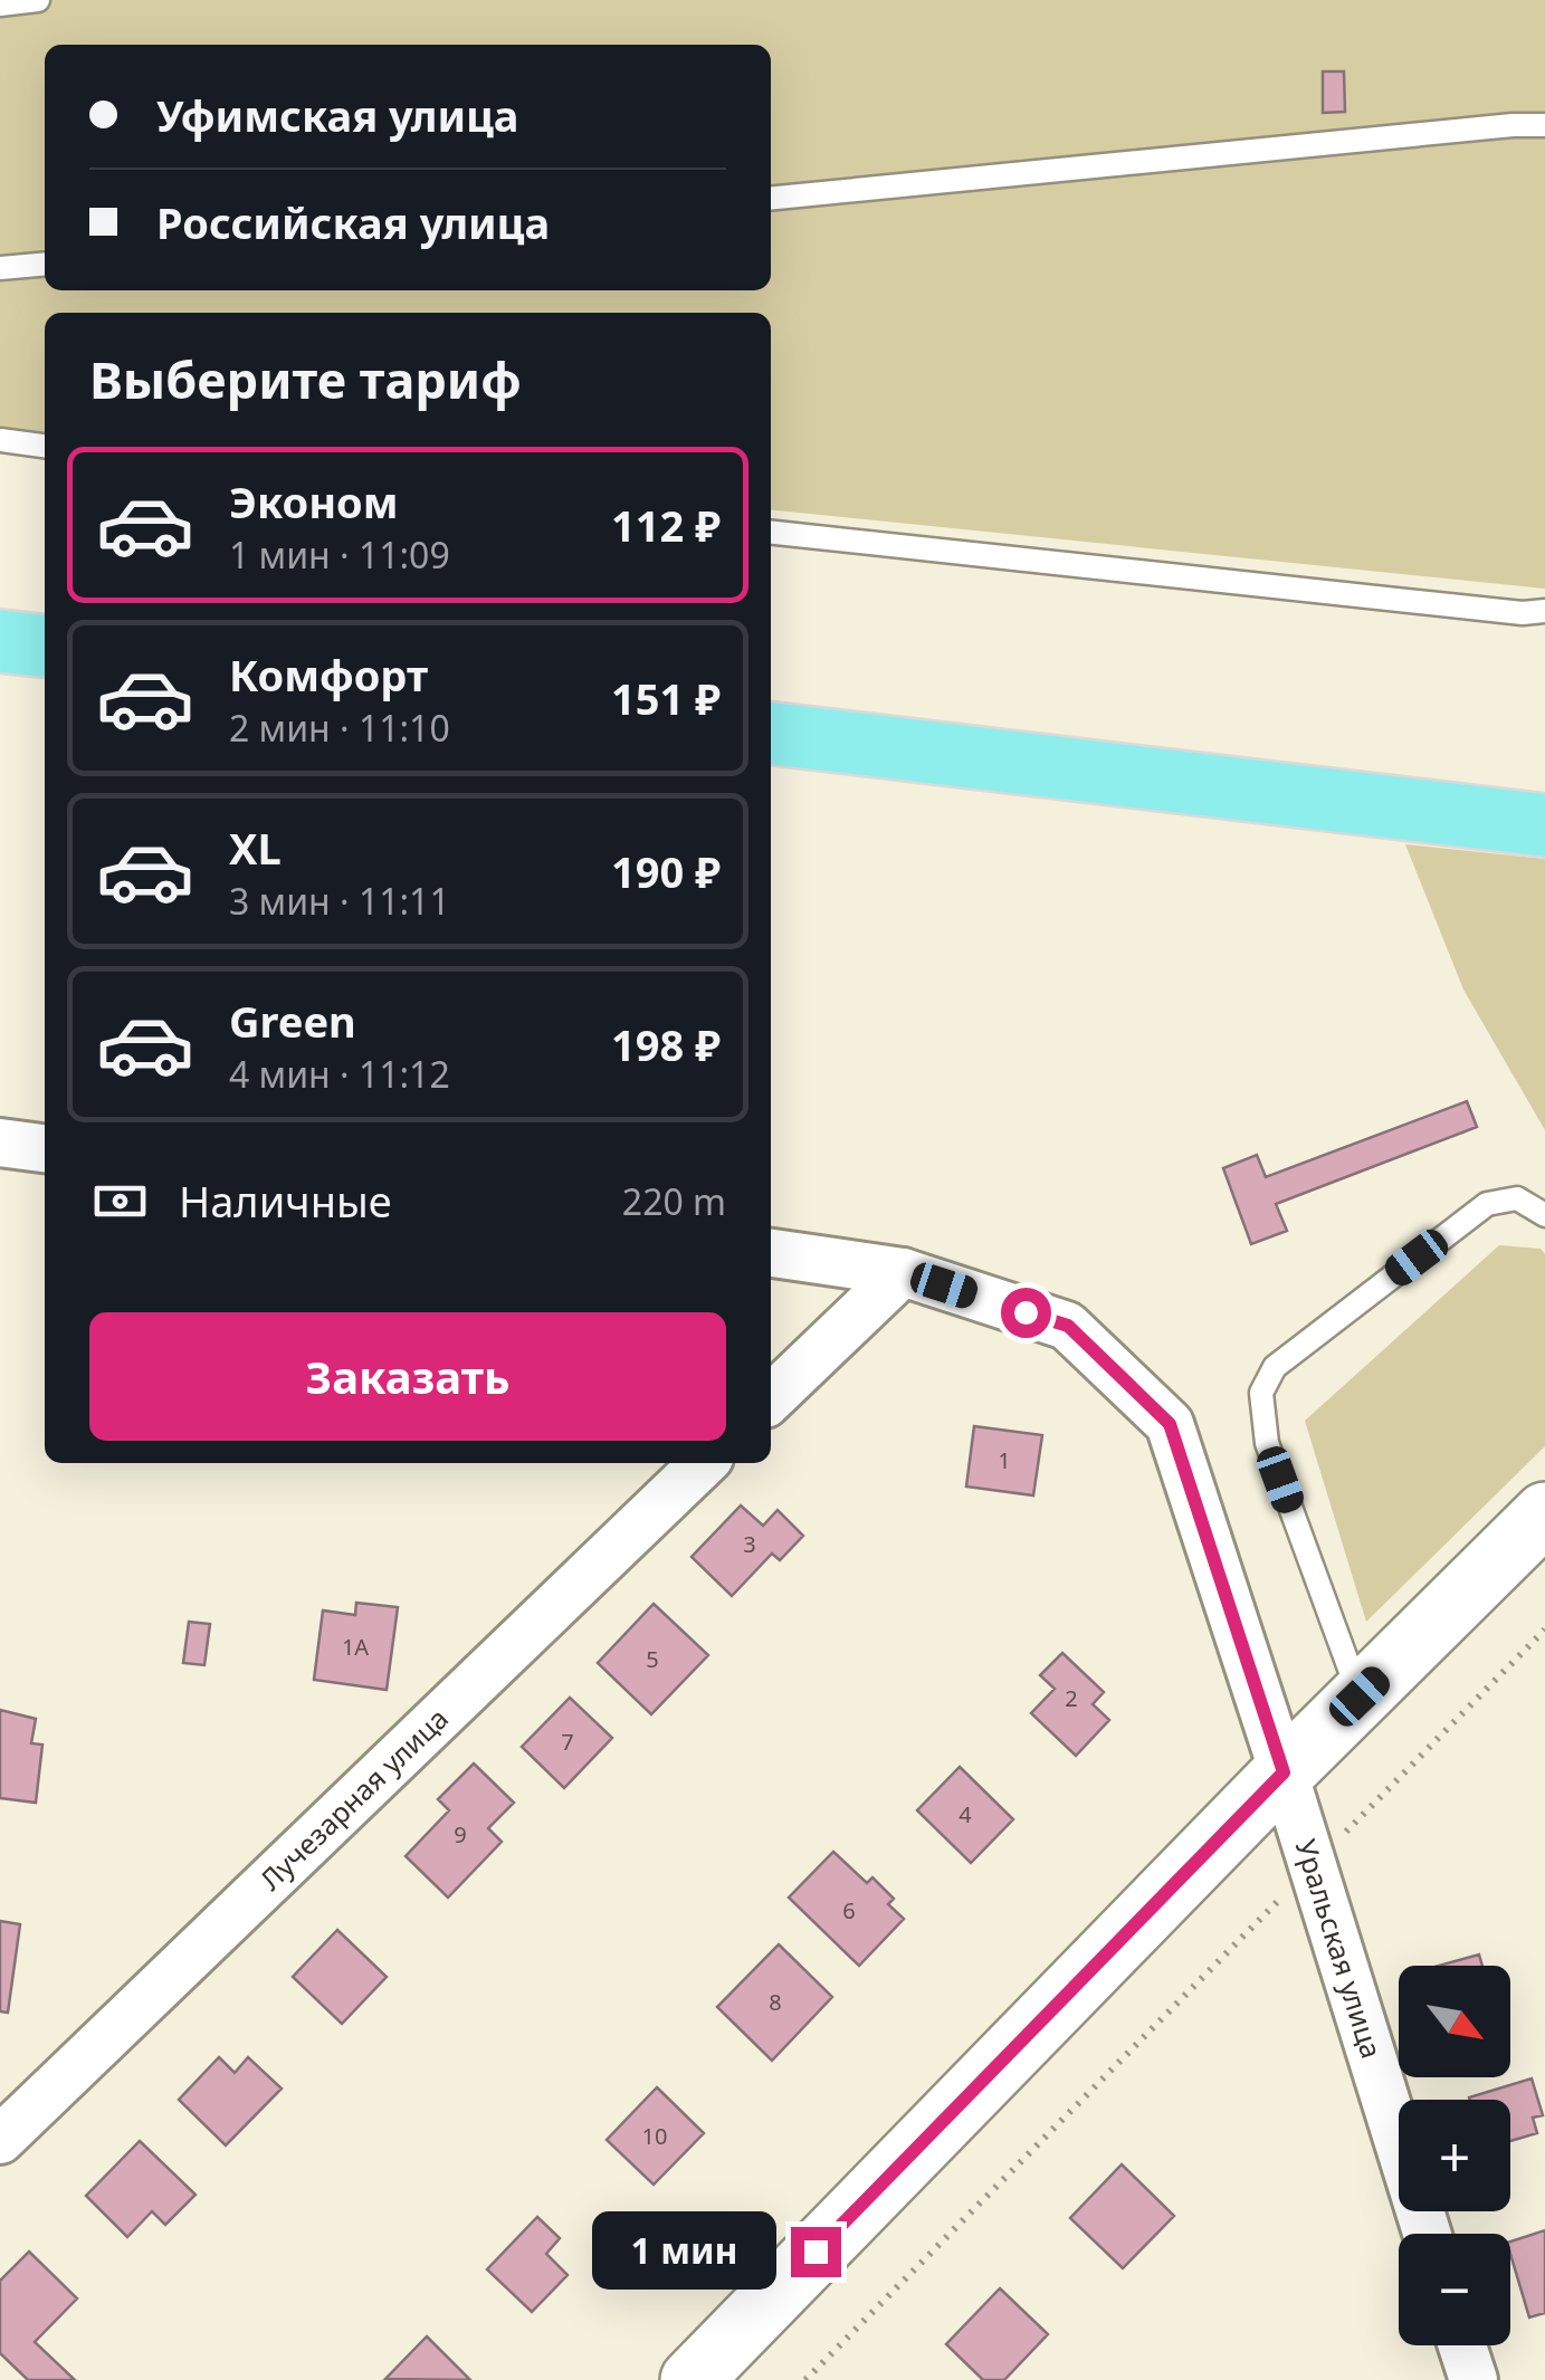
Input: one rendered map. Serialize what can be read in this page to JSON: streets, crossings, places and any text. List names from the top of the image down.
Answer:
{
  "streets": {
    "street": ["Лучезарная улица", "Уральская улица"]
  },
  "house_numbers": [
    "1",
    "3",
    "1А",
    "5",
    "2",
    "7",
    "4",
    "9",
    "6",
    "8",
    "10"
  ],
  "north": "bottom right",
  "page": {
    "banner": ["Уфимская улица", "Российская улица"],
    "heading": "Выберите тариф",
    "list": [
      {
        "name": "Эконом",
        "note": "1 мин · 11:09",
        "value": "112 ₽"
      },
      {
        "name": "Комфорт",
        "note": "2 мин · 11:10",
        "value": "151 ₽"
      },
      {
        "name": "XL",
        "note": "3 мин · 11:11",
        "value": "190 ₽"
      },
      {
        "name": "Green",
        "note": "4 мин · 11:12",
        "value": "198 ₽"
      }
    ],
    "pay": ["Наличные", "220 m"],
    "buttons": "Заказать",
    "map_buttons": ["+", "−"],
    "bubble": "1 мин"
  }
}
